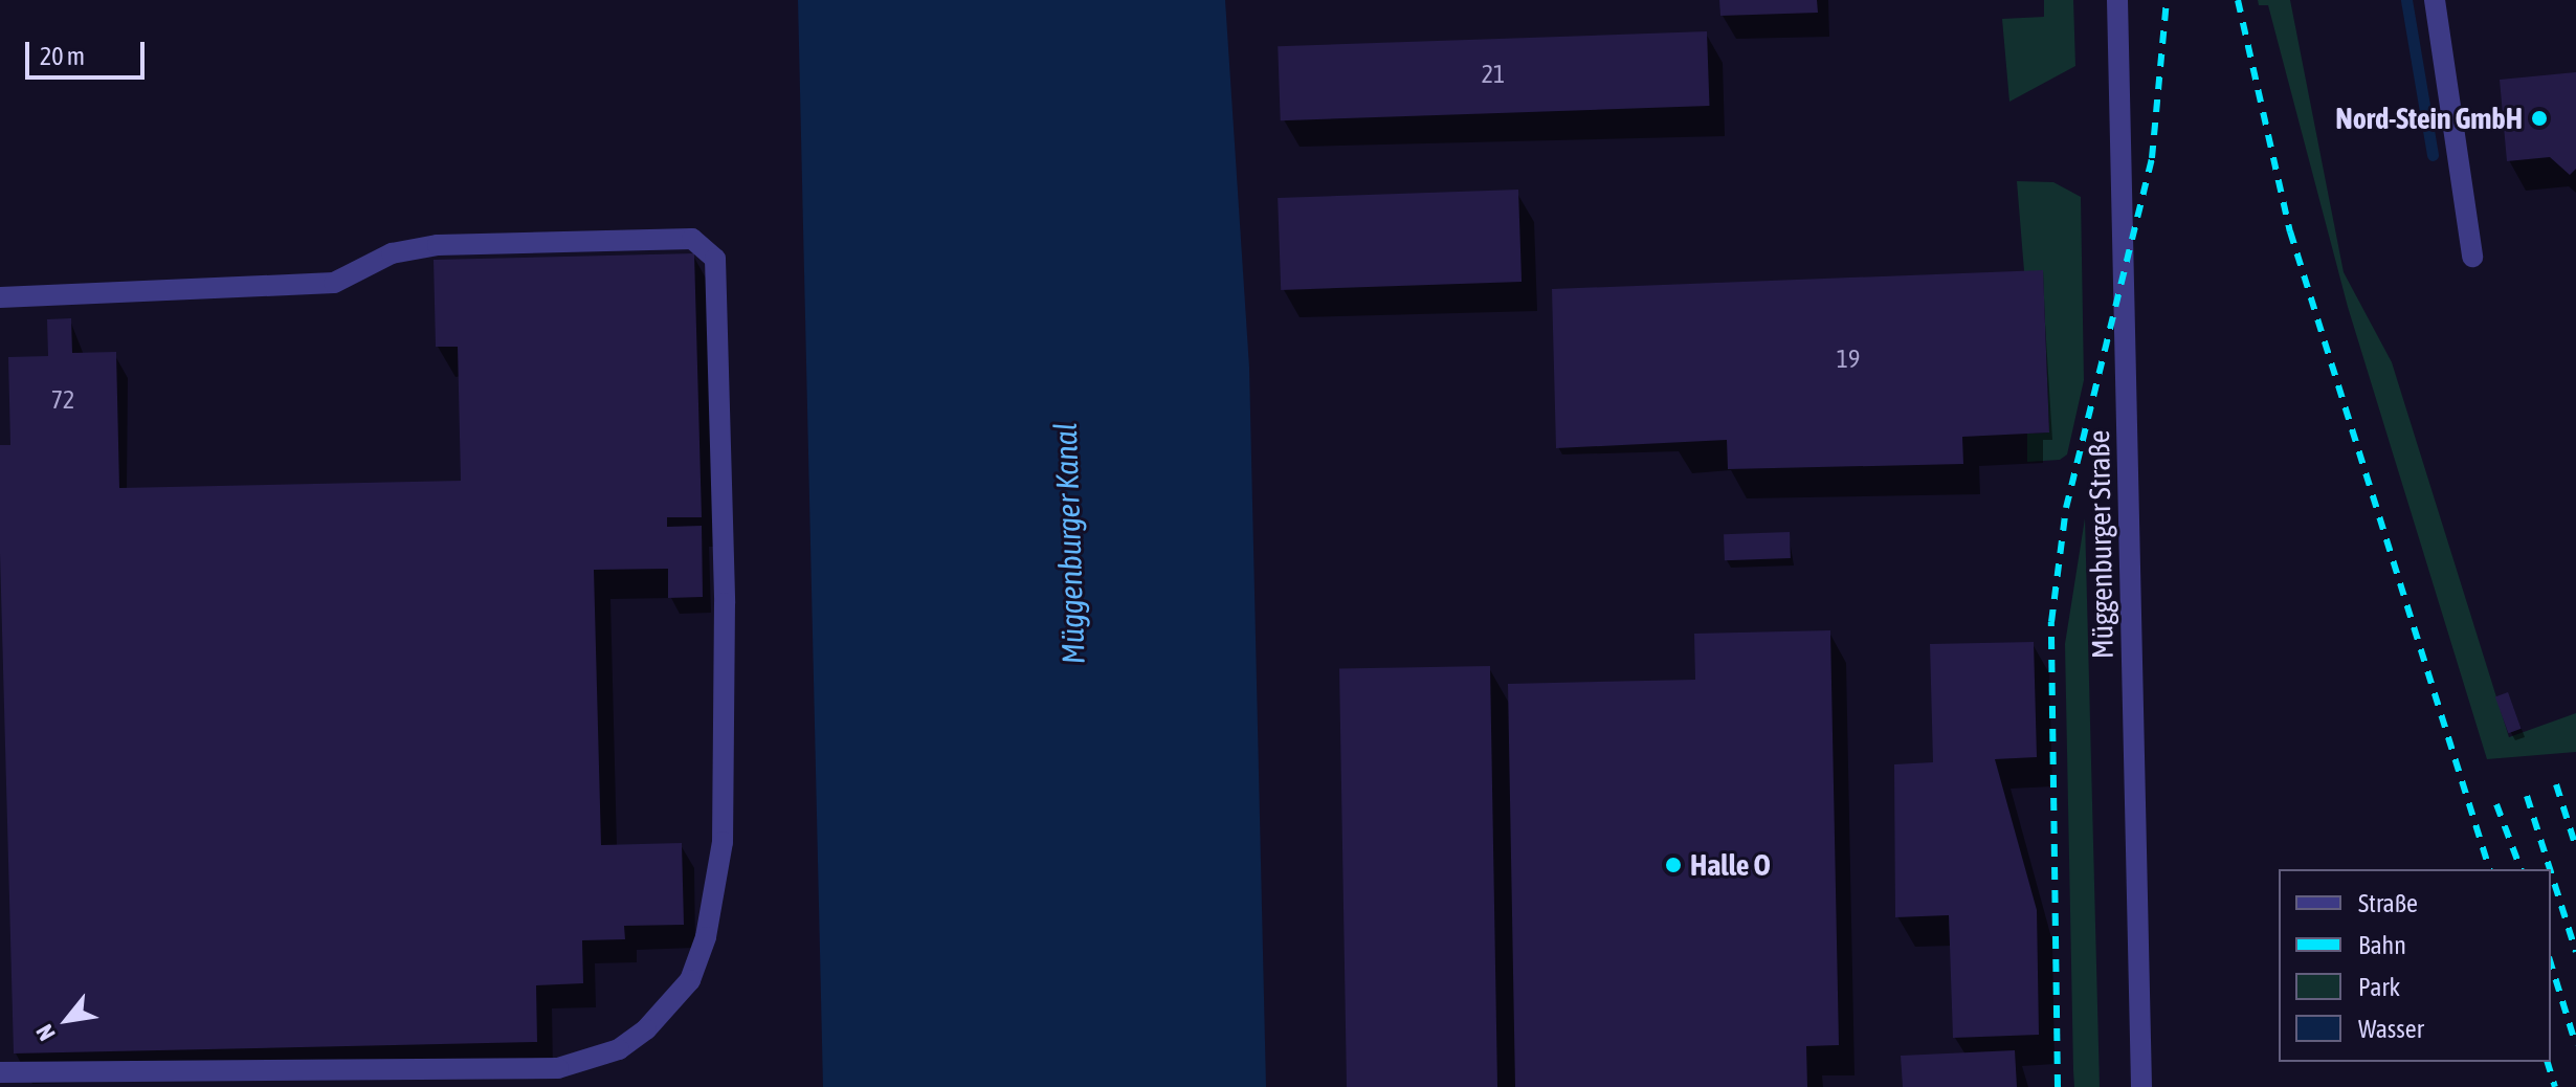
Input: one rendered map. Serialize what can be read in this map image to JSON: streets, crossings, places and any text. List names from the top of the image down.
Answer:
{
  "streets": {
    "street": ["Müggenburger Straße"]
  },
  "water": ["Müggenburger Kanal"],
  "places": ["Nord-Stein GmbH", "Halle O"],
  "house_numbers": ["21", "19", "72"],
  "legend": [
    "Straße",
    "Bahn",
    "Park",
    "Wasser"
  ],
  "scale_bar": "20 m",
  "north": "bottom left"
}
